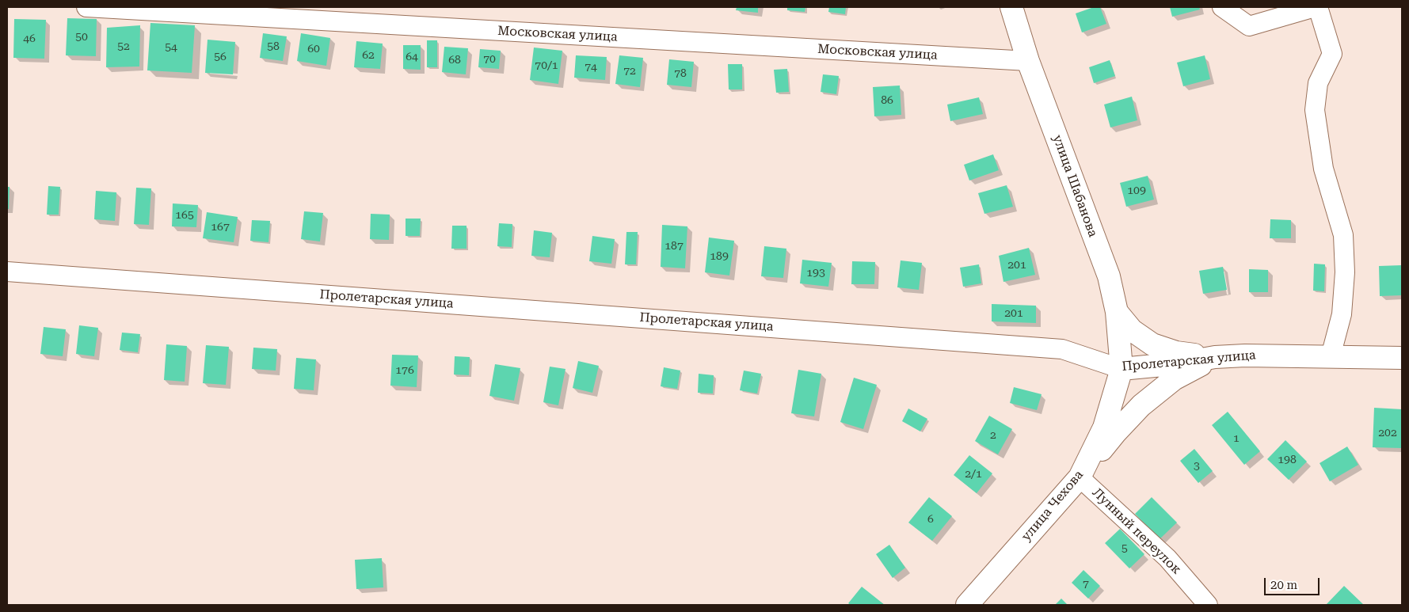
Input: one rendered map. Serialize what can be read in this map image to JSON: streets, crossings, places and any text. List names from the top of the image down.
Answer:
{
  "streets": {
    "street": [
      "Московская улица",
      "улица Шабанова",
      "Пролетарская улица",
      "улица Чехова",
      "Лунный переулок"
    ]
  },
  "crossings": [
    ["Московская улица", "улица Шабанова"],
    ["улица Шабанова", "Пролетарская улица"],
    ["улица Шабанова", "улица Чехова"],
    ["Пролетарская улица", "улица Чехова"],
    ["улица Чехова", "Лунный переулок"]
  ],
  "house_numbers": [
    "50",
    "46",
    "52",
    "58",
    "54",
    "60",
    "62",
    "56",
    "64",
    "70",
    "68",
    "70/1",
    "74",
    "72",
    "78",
    "86",
    "109",
    "165",
    "167",
    "187",
    "189",
    "201",
    "193",
    "201",
    "176",
    "202",
    "2",
    "1",
    "198",
    "3",
    "2/1",
    "6",
    "5",
    "7"
  ],
  "scale_bar": "20 m"
}
